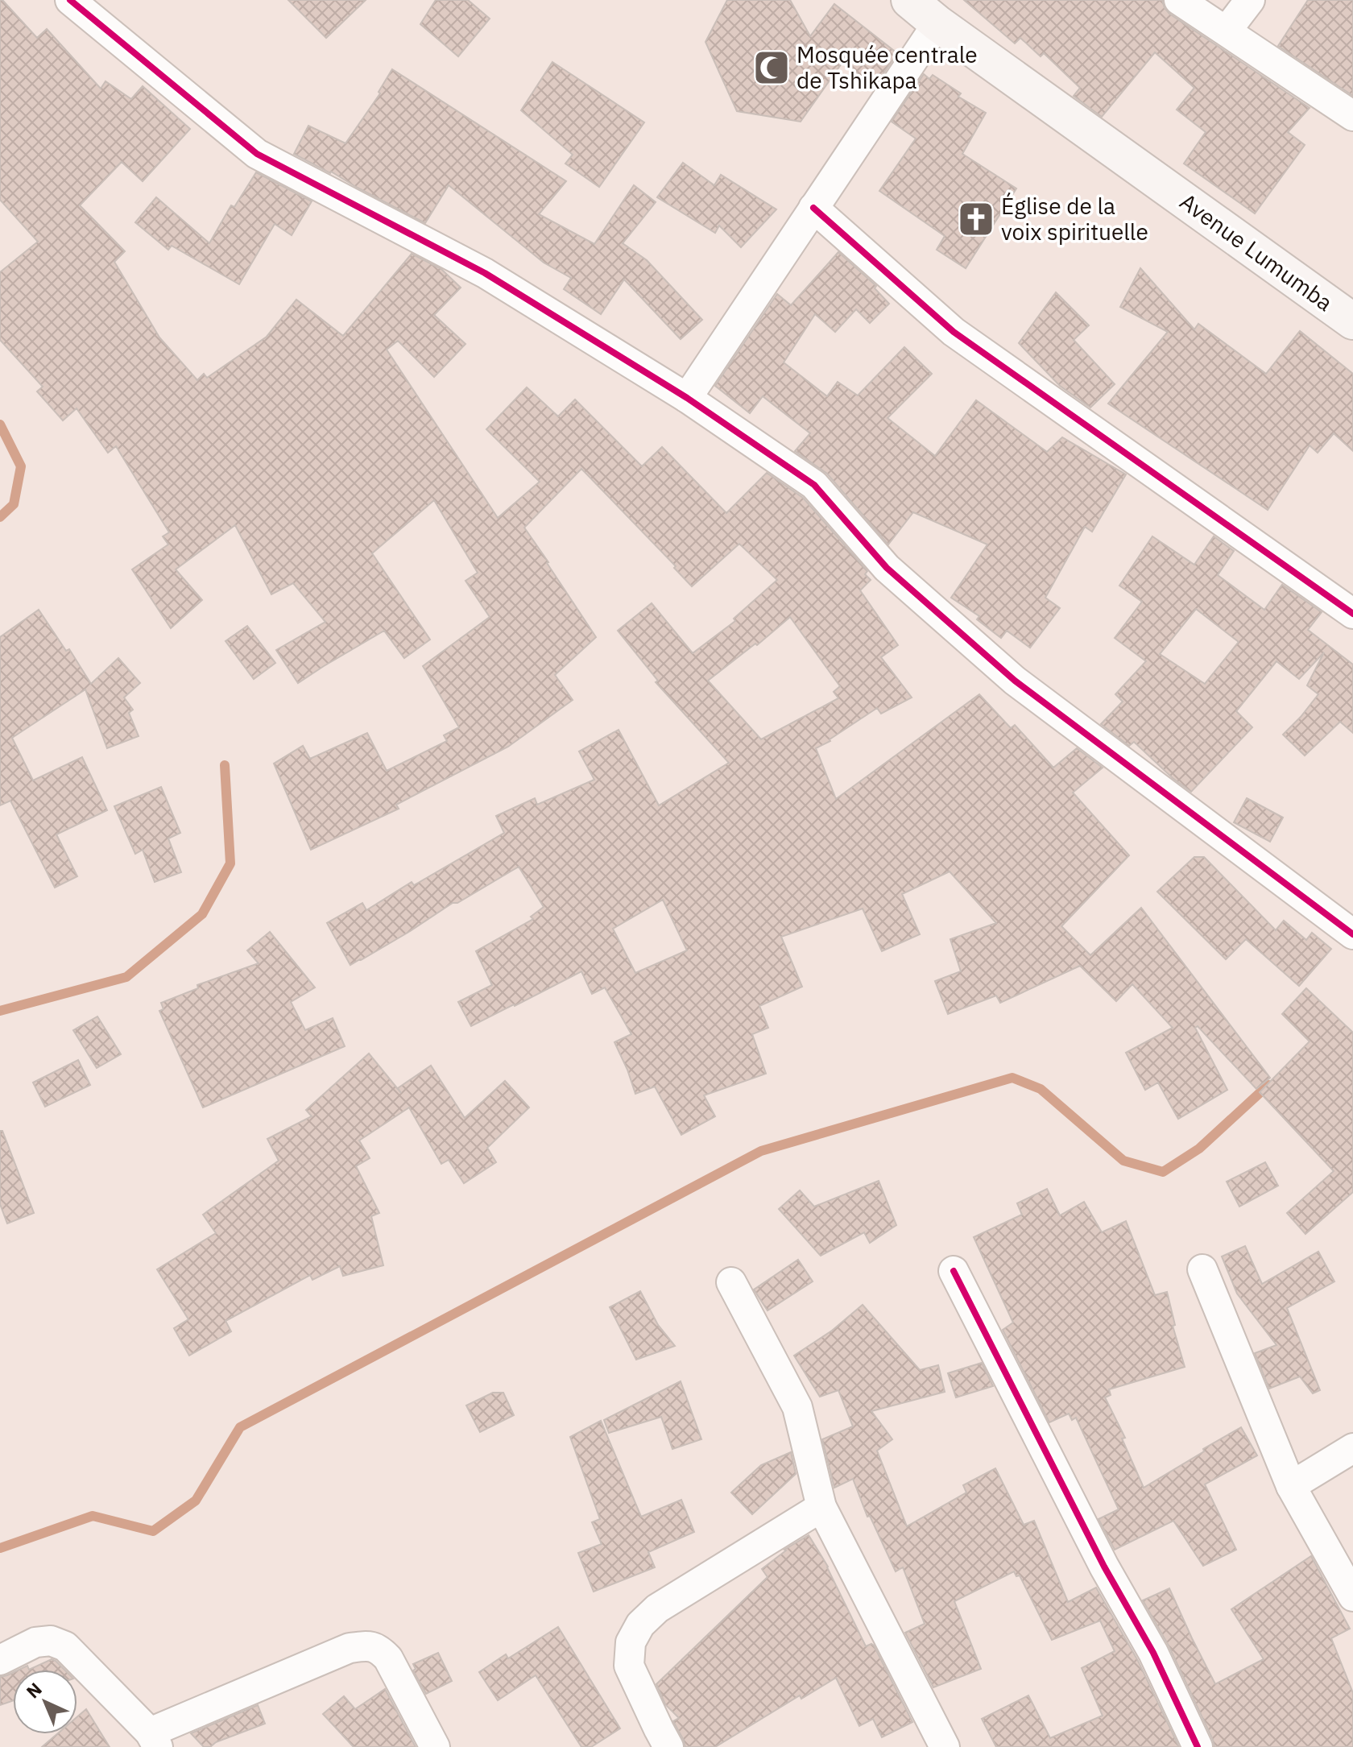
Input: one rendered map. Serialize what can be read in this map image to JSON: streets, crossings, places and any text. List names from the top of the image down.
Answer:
{
  "streets": {
    "main road": ["Avenue Lumumba"]
  },
  "places": {
    "mosque": ["Mosquée centrale de Tshikapa"],
    "church": ["Église de la voix spirituelle"]
  },
  "north": "top left"
}
